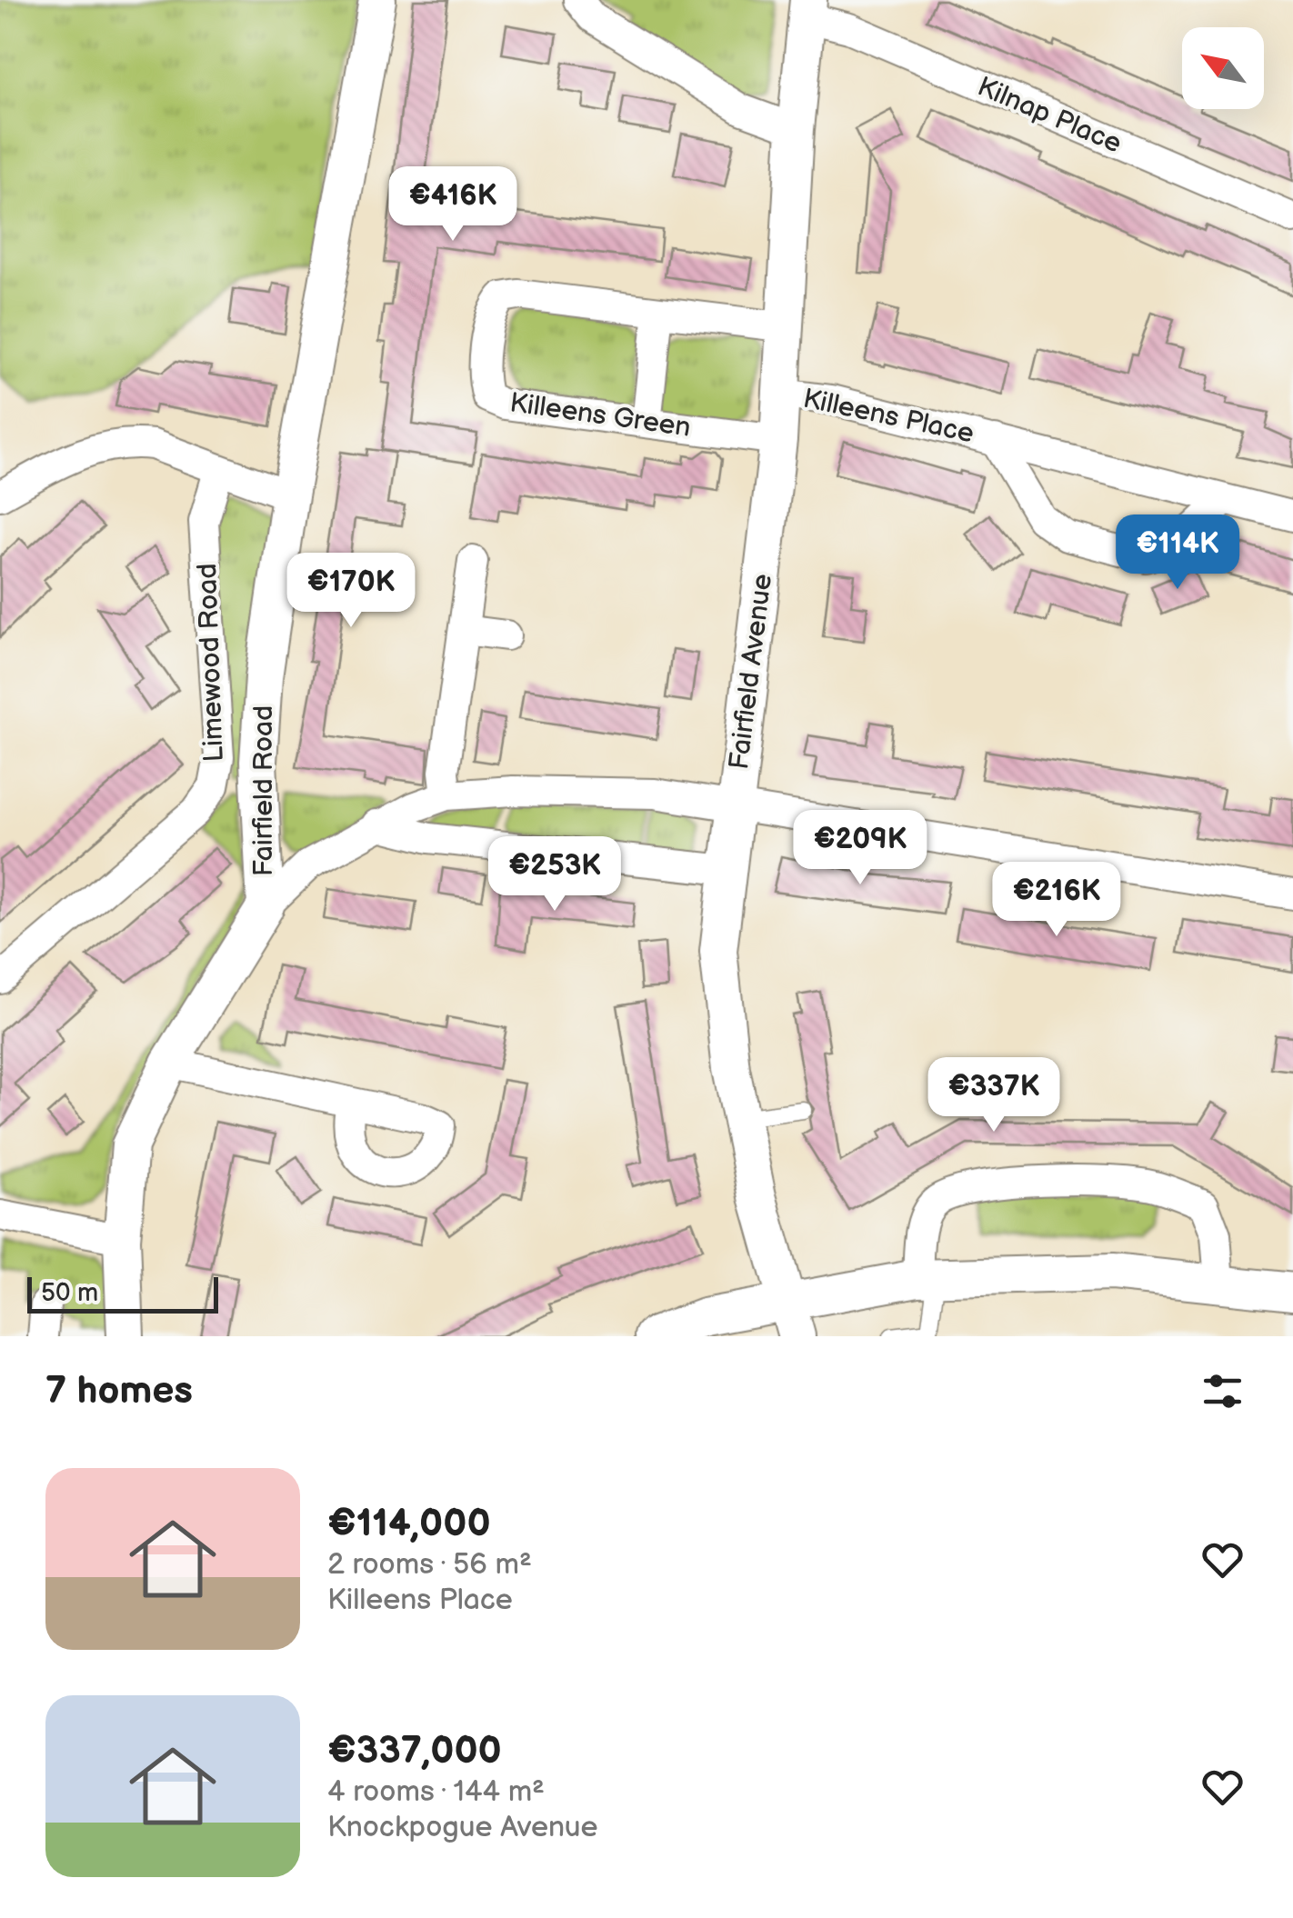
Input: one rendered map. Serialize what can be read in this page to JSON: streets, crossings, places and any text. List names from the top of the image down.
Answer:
{
  "streets": {
    "street": [
      "Kilnap Place",
      "Killeens Green",
      "Killeens Place",
      "Limewood Road",
      "Fairfield Avenue",
      "Fairfield Road"
    ]
  },
  "crossings": [
    ["Kilnap Place", "Fairfield Avenue"],
    ["Killeens Green", "Fairfield Avenue"],
    ["Killeens Place", "Fairfield Avenue"]
  ],
  "scale_bar": "50 m",
  "north": "top left",
  "page": {
    "price": [
      "€416K",
      "€114K",
      "€170K",
      "€209K",
      "€253K",
      "€216K",
      "€337K"
    ],
    "scale": "50 m",
    "heading": "7 homes",
    "list": [
      {
        "name": "€114,000",
        "note": "2 rooms · 56 m² · Killeens Place"
      },
      {
        "name": "€337,000",
        "note": "4 rooms · 144 m² · Knockpogue Avenue"
      }
    ]
  }
}
